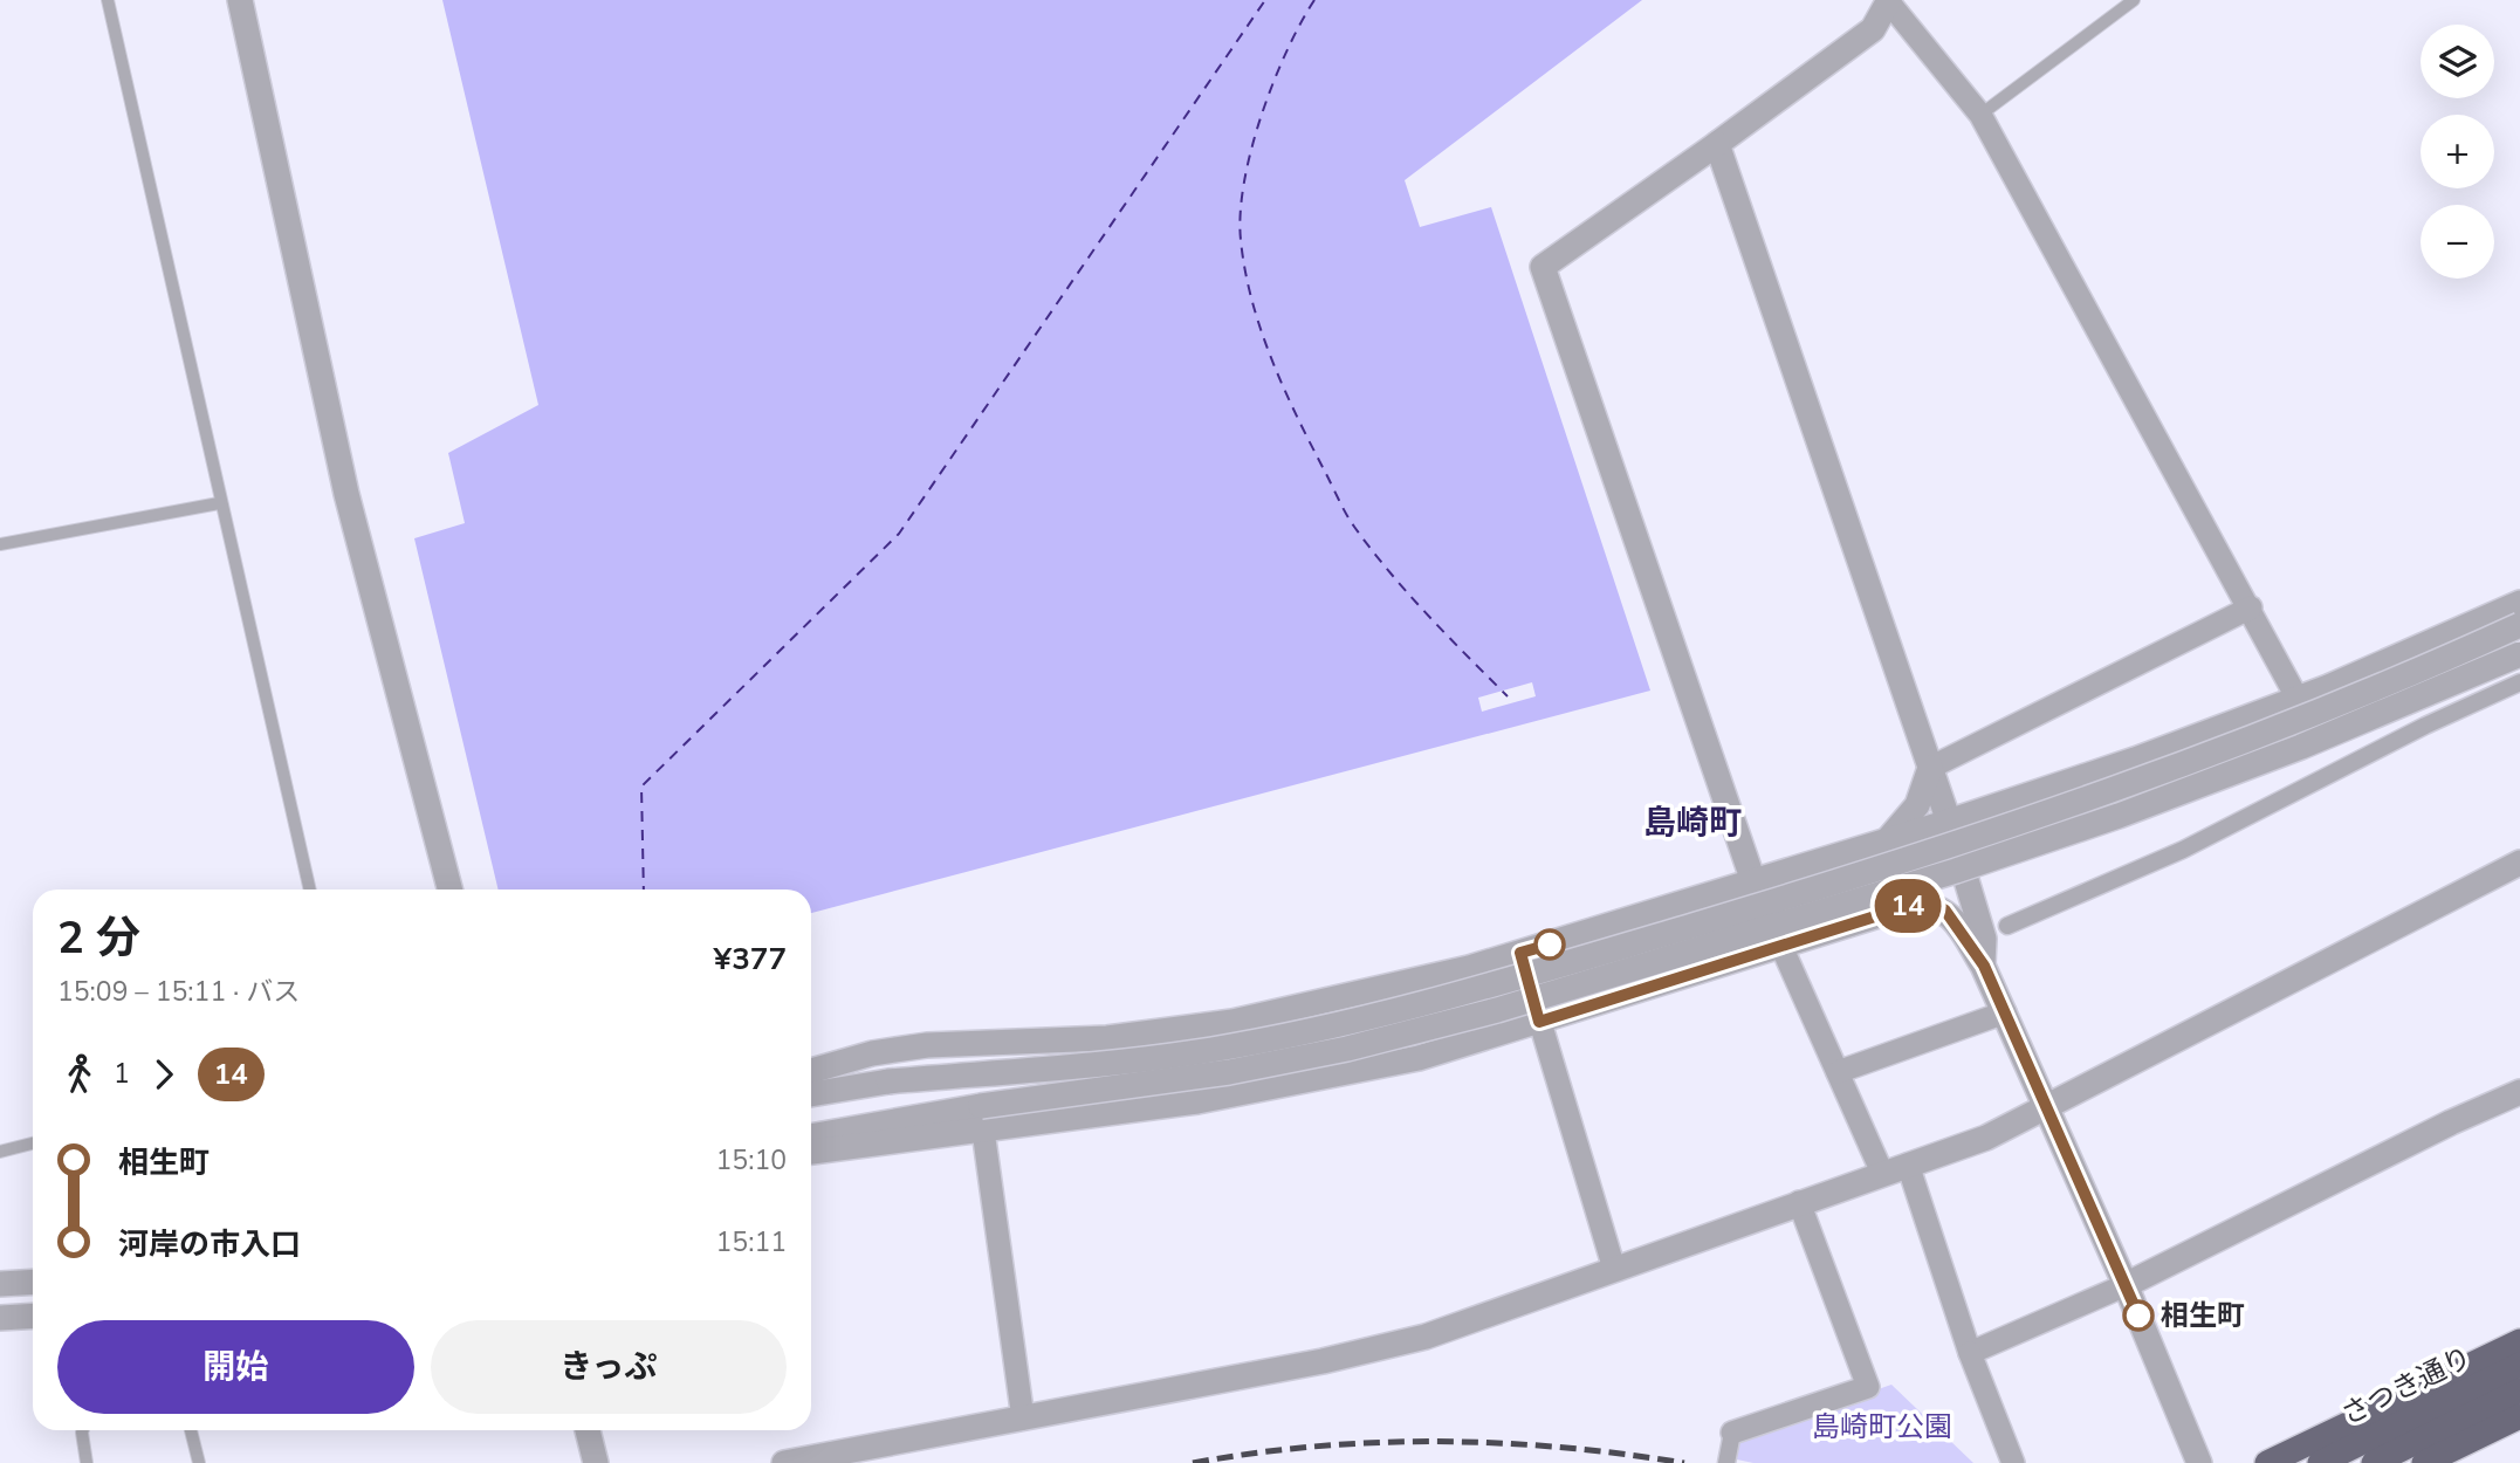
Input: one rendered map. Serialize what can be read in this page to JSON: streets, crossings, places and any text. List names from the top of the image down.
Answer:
{
  "streets": {
    "highway": ["さつき通り"]
  },
  "districts": ["島崎町"],
  "parks": ["島崎町公園"],
  "places": ["相生町"],
  "lines": ["bus line 14"],
  "page": {
    "on_map": "14",
    "map_buttons": ["+", "−"],
    "heading": ["2 分", "15:09 – 15:11 · バス", "¥377"],
    "legs": ["1", "14"],
    "list": [
      {
        "name": "相生町",
        "value": "15:10"
      },
      {
        "name": "河岸の市入口",
        "value": "15:11"
      }
    ],
    "buttons": ["開始", "きっぷ"]
  }
}
